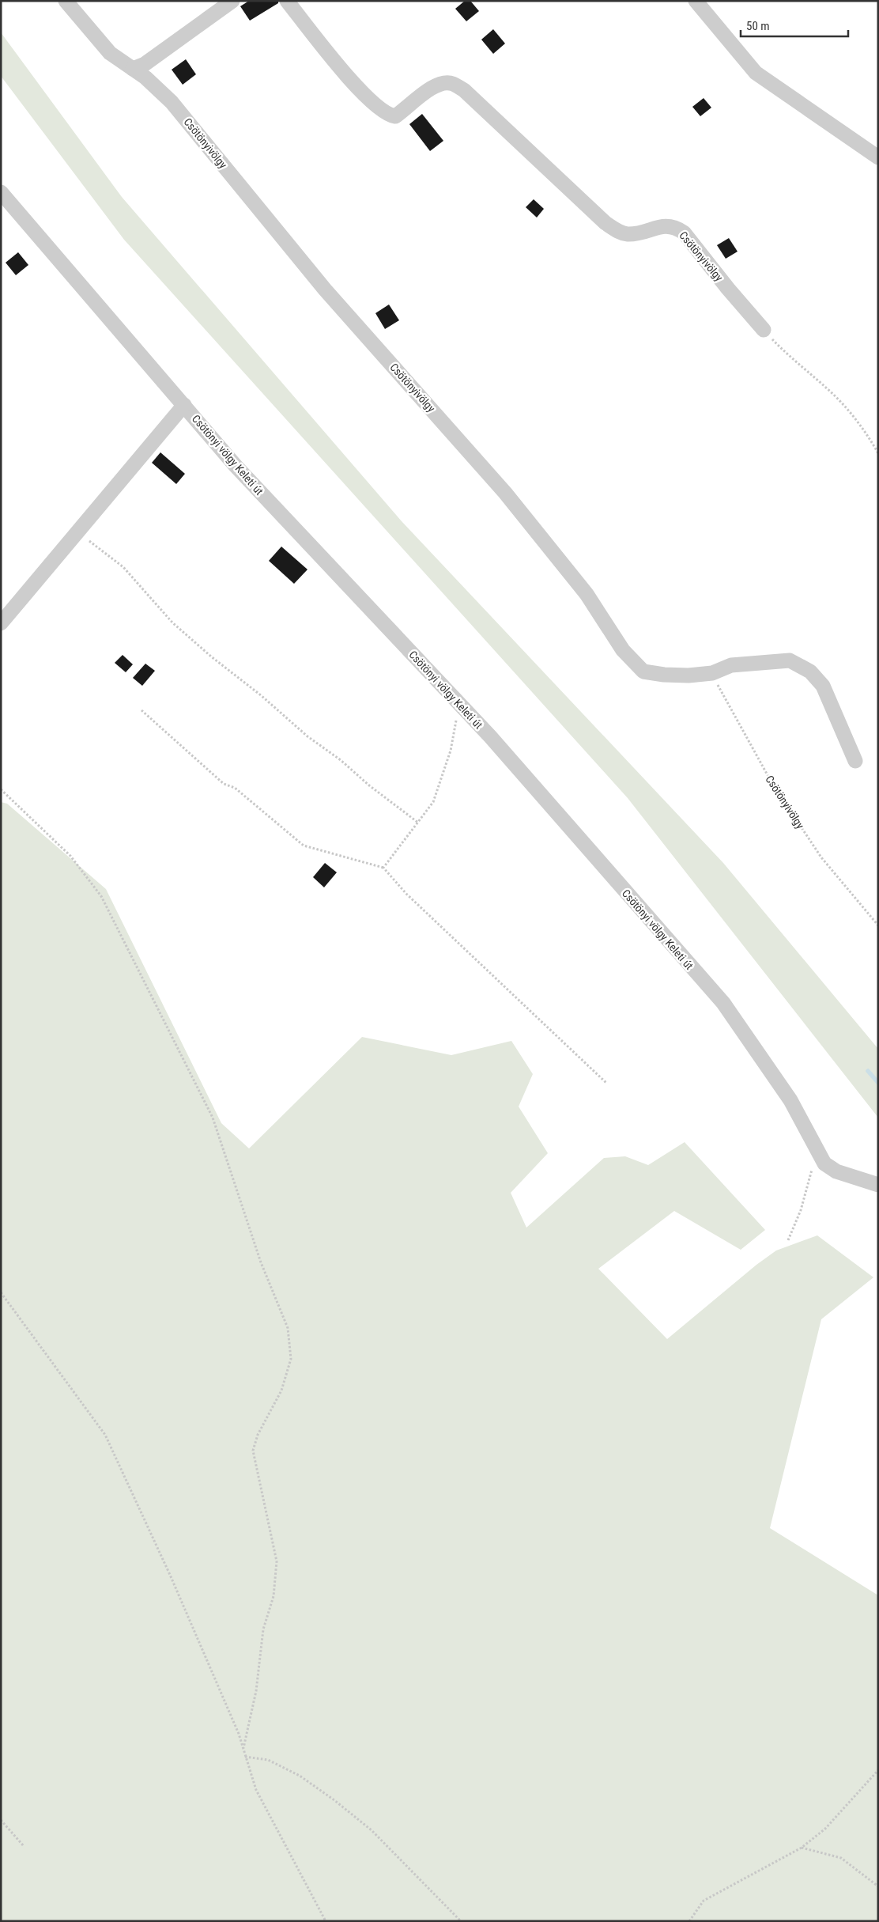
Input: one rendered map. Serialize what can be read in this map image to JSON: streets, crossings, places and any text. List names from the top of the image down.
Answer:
{
  "streets": {
    "street": ["Csötönyivölgy", "Csötönyi völgy Keleti út"]
  },
  "scale_bar": "50 m"
}
